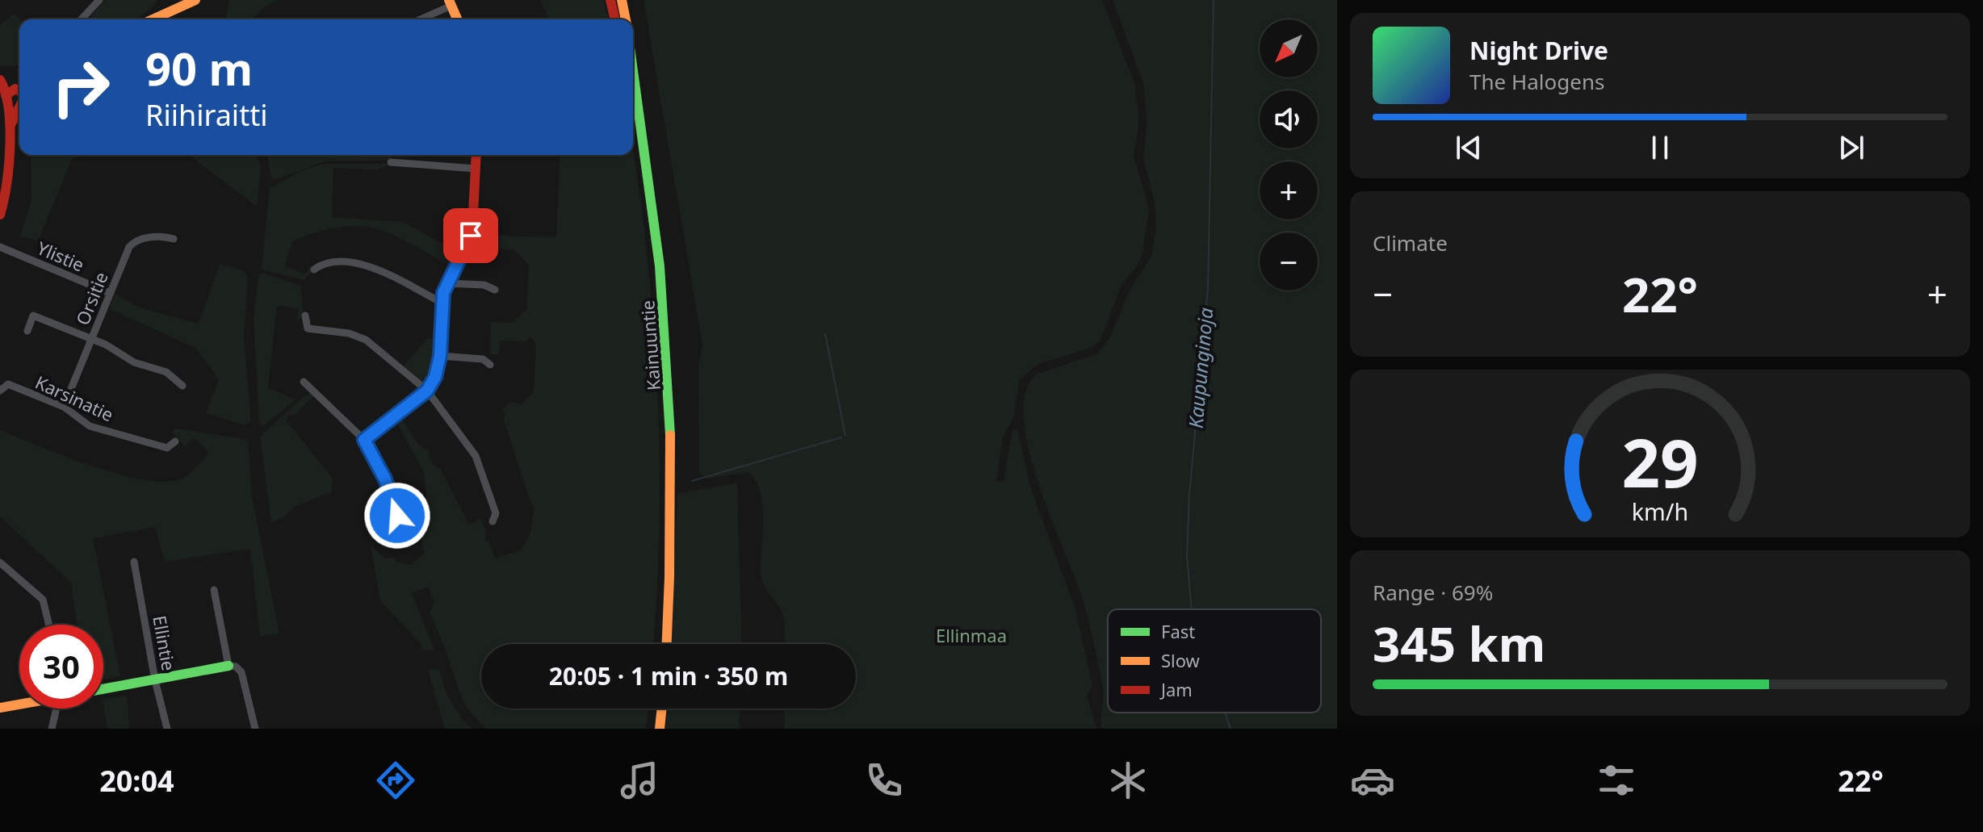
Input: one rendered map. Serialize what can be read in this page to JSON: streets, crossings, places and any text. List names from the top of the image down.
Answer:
{
  "streets": {
    "main road": ["Kainuuntie"],
    "street": [
      "Ylistie",
      "Orsitie",
      "Karsinatie",
      "Ellintie"
    ]
  },
  "crossings": [
    ["Ylistie", "Orsitie"],
    ["Orsitie", "Karsinatie"]
  ],
  "water": ["Kaupunginoja"],
  "parks": ["Ellinmaa"],
  "legend": ["Fast", "Slow", "Jam"],
  "north": "bottom left",
  "page": {
    "map_buttons": ["+", "−"],
    "turn": ["90 m", "Riihiraitti"],
    "song": ["Night Drive", "The Halogens"],
    "tile": [
      "Climate",
      ["Range · 69%", "345 km"]
    ],
    "heat": ["−", "22°", "+"],
    "limit": "30",
    "trip": "20:05 · 1 min · 350 m",
    "tabs": ["20:04", "22°"],
    "gauge": ["29", "km/h"]
  }
}
